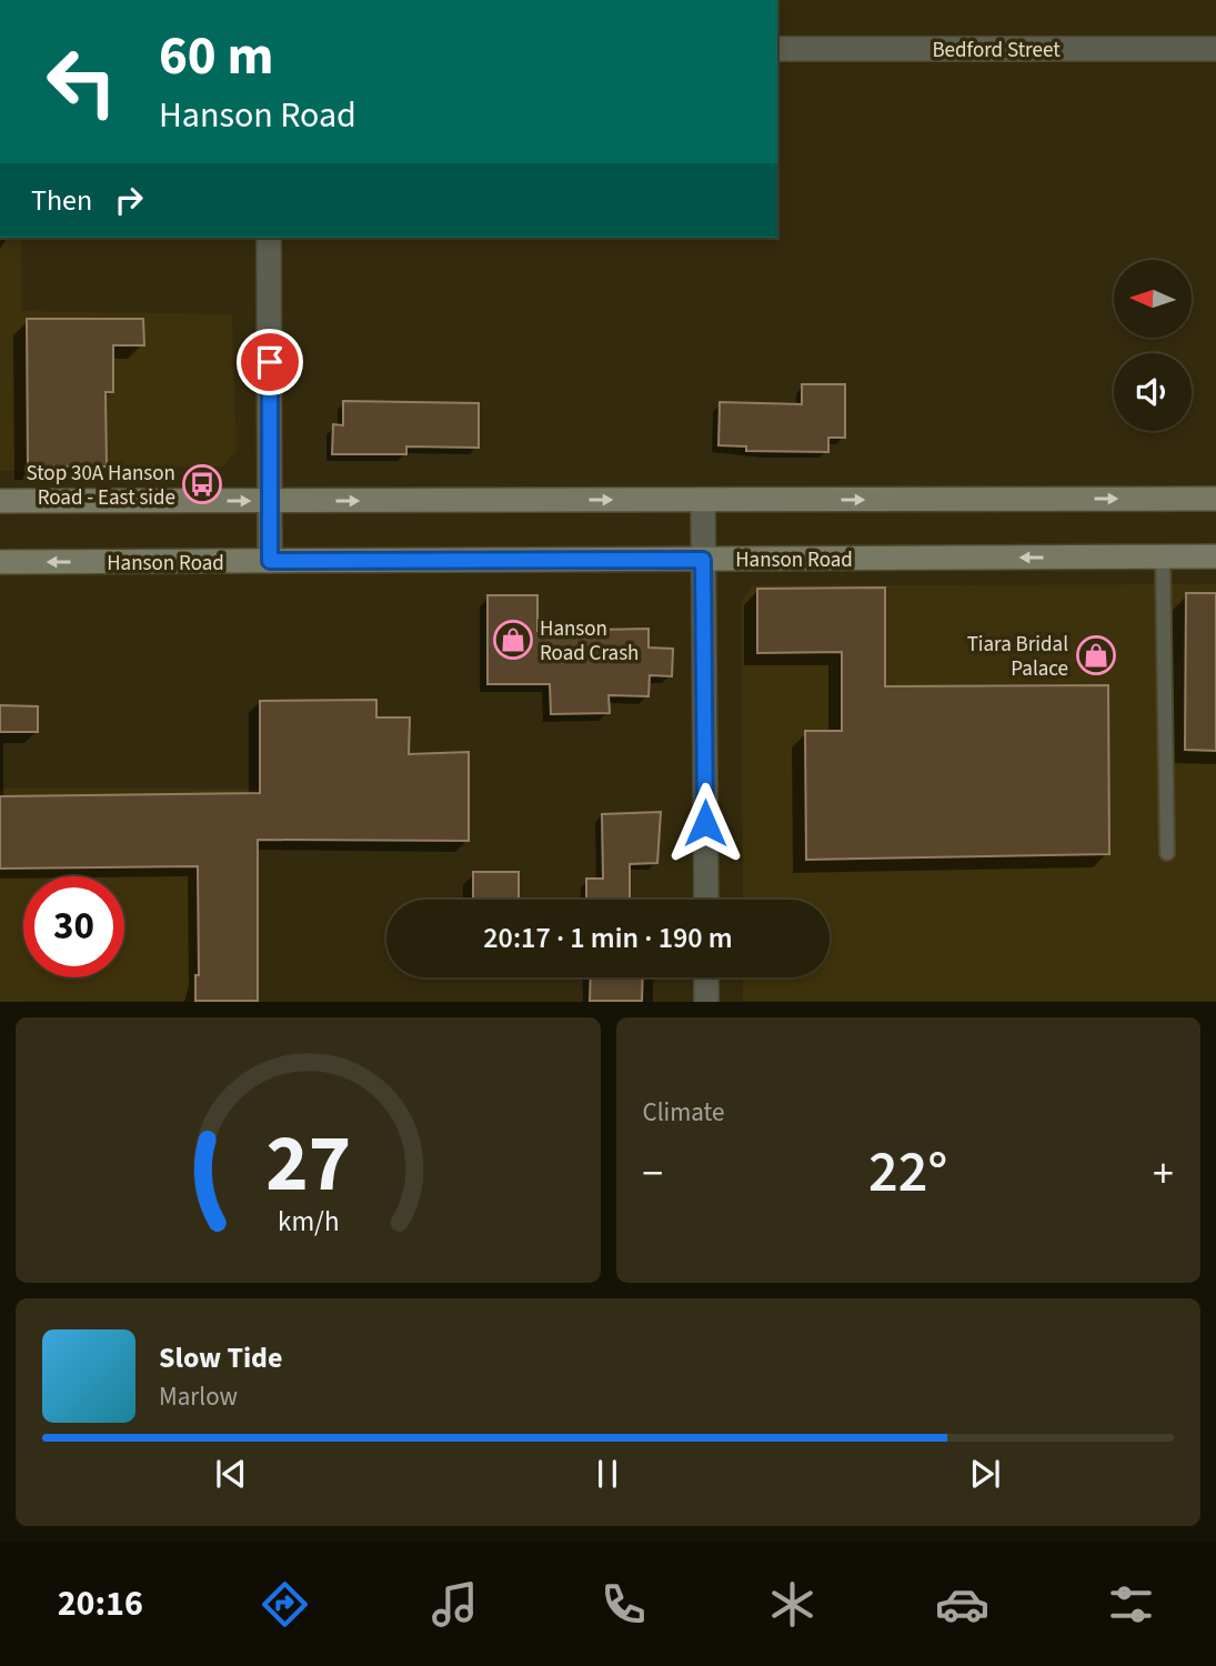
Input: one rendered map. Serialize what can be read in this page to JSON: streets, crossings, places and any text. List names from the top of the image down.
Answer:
{
  "streets": {
    "main road": ["Hanson Road"],
    "street": ["Bedford Street"]
  },
  "places": {
    "bus stop": ["Stop 30A Hanson Road - East side"],
    "shop": ["Hanson Road Crash", "Tiara Bridal Palace"]
  },
  "north": "left",
  "page": {
    "turn": ["60 m", "Hanson Road"],
    "then": "Then",
    "limit": "30",
    "trip": "20:17 · 1 min · 190 m",
    "tile": "Climate",
    "heat": ["−", "22°", "+"],
    "song": ["Slow Tide", "Marlow"],
    "tabs": "20:16",
    "gauge": ["27", "km/h"]
  }
}
